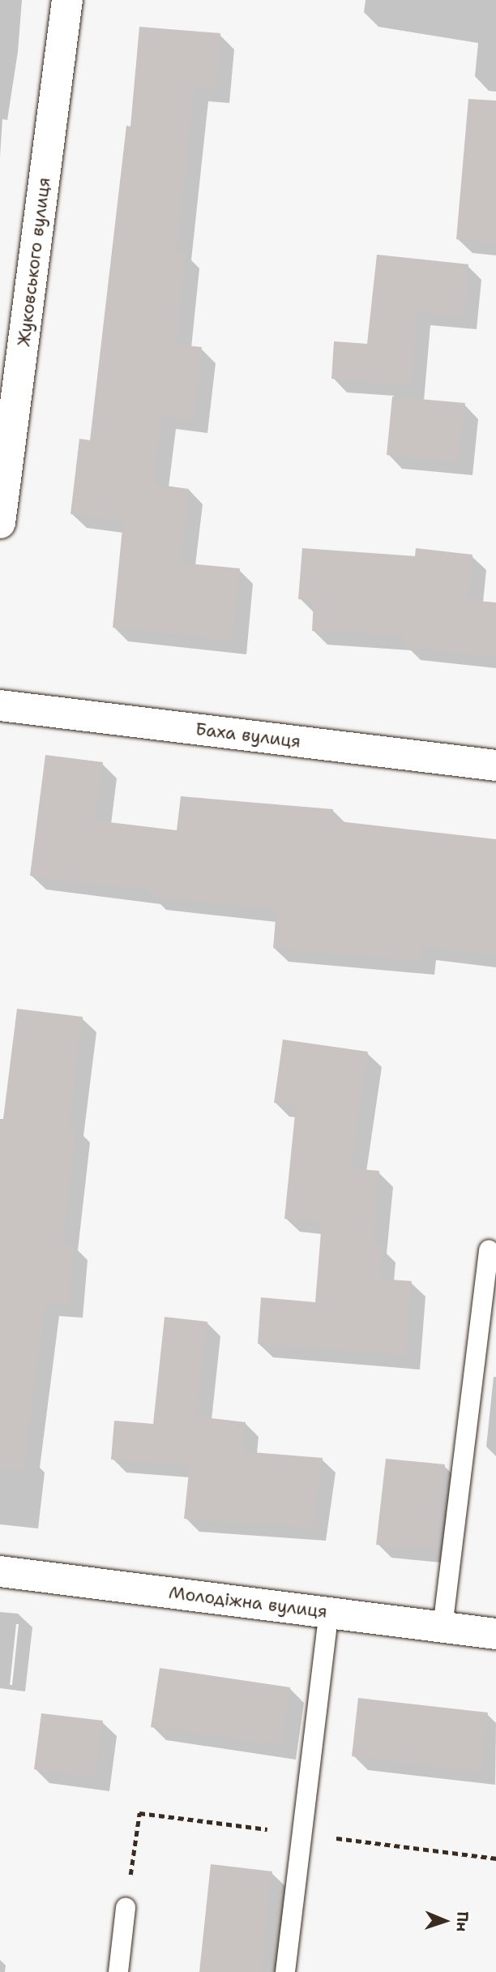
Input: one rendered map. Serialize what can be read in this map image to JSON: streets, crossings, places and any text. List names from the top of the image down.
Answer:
{
  "streets": {
    "street": ["Жуковського вулиця", "Баха вулиця", "Молодіжна вулиця"]
  },
  "north": "right"
}
